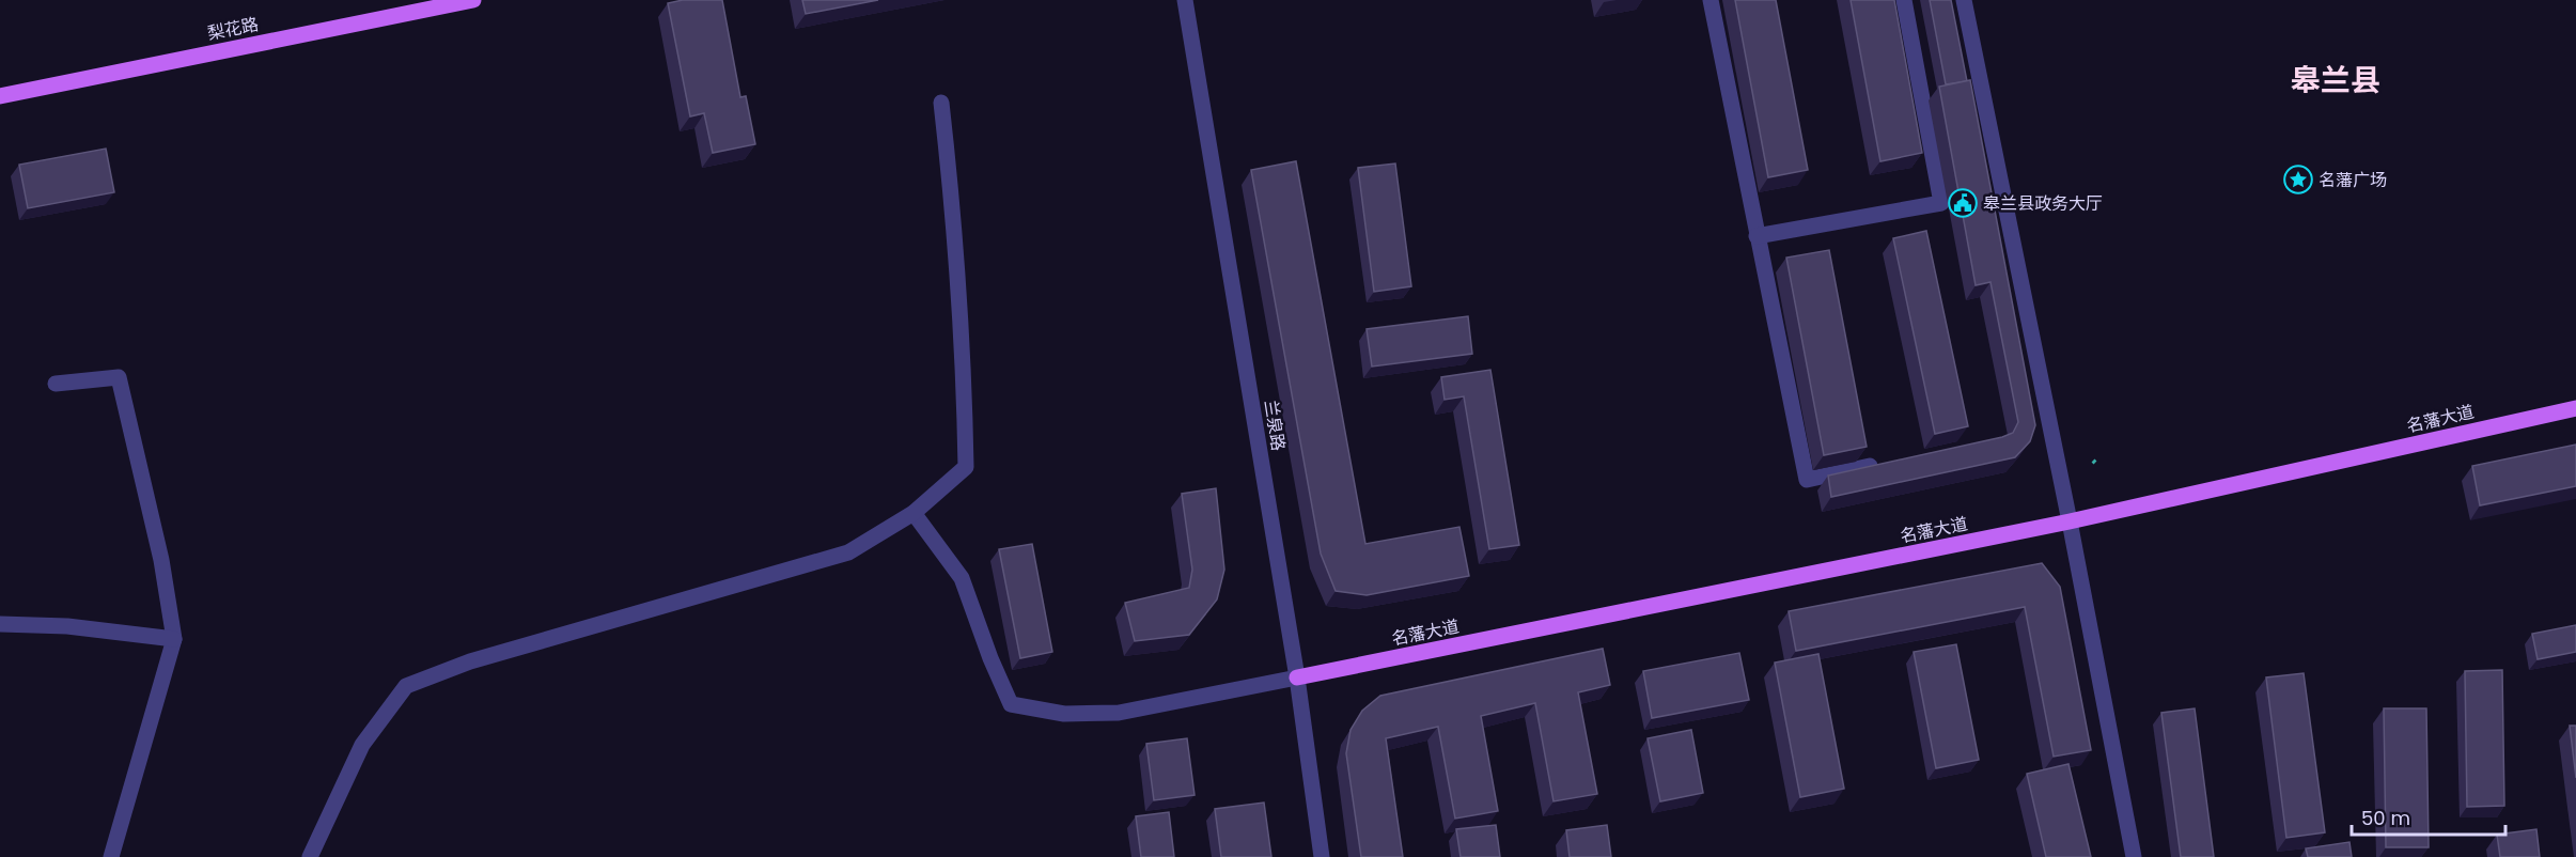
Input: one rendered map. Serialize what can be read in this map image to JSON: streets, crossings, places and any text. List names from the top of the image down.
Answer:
{
  "streets": {
    "main road": ["梨花路", "名藩大道"],
    "street": ["兰泉路"]
  },
  "crossings": [
    ["名藩大道", "兰泉路"]
  ],
  "districts": ["皋兰县"],
  "places": {
    "place": ["名藩广场"],
    "public building": ["皋兰县政务大厅"]
  },
  "scale_bar": "50 m"
}
